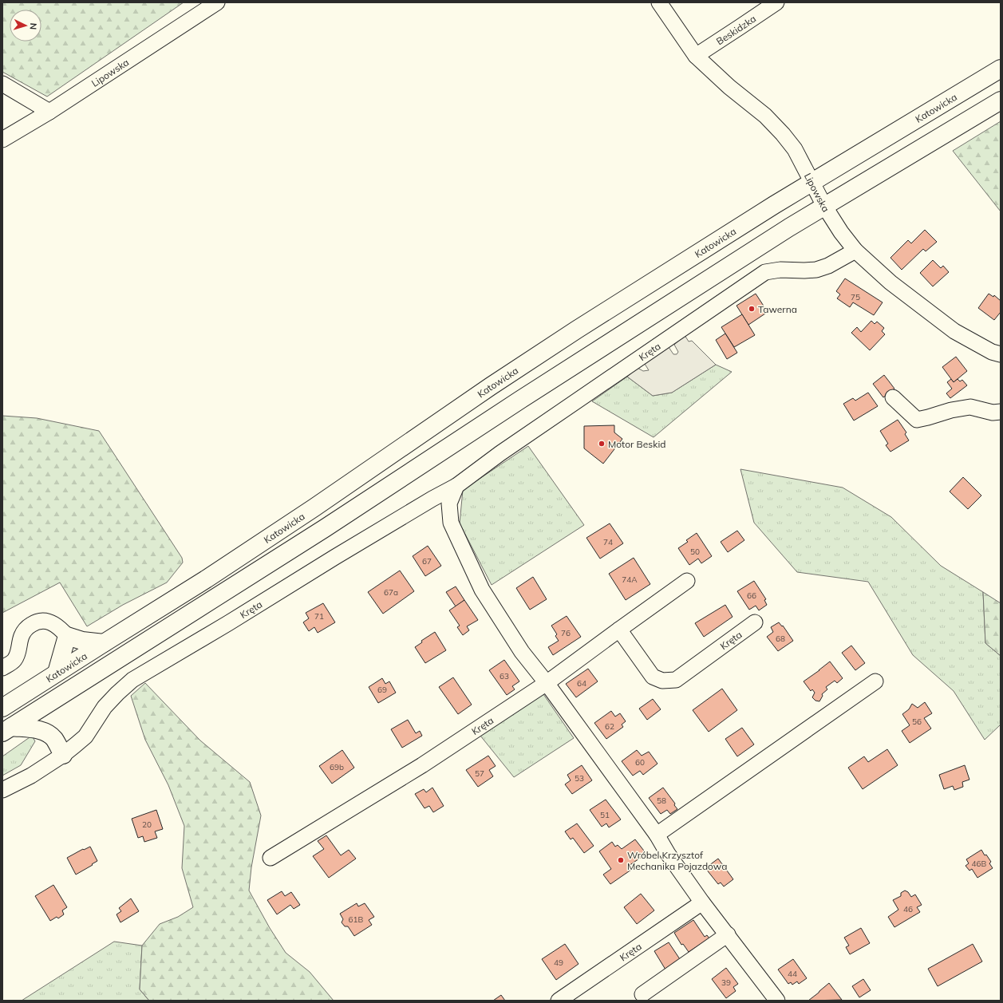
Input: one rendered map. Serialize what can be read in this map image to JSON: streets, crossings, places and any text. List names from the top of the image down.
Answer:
{
  "streets": {
    "main road": ["Katowicka"],
    "street": ["Beskidzka", "Lipowska", "Kręta"]
  },
  "crossings": [
    ["Beskidzka", "Lipowska"],
    ["Lipowska", "Katowicka"],
    ["Lipowska", "Kręta"]
  ],
  "places": ["Tawerna", "Motor Beskid", "Wróbel Krzysztof Mechanika Pojazdowa"],
  "house_numbers": [
    "75",
    "74",
    "50",
    "67",
    "74A",
    "67a",
    "66",
    "71",
    "76",
    "68",
    "63",
    "64",
    "69",
    "56",
    "62",
    "60",
    "69b",
    "57",
    "53",
    "58",
    "51",
    "20",
    "46B",
    "46",
    "61B",
    "49",
    "44",
    "39"
  ],
  "north": "right"
}
